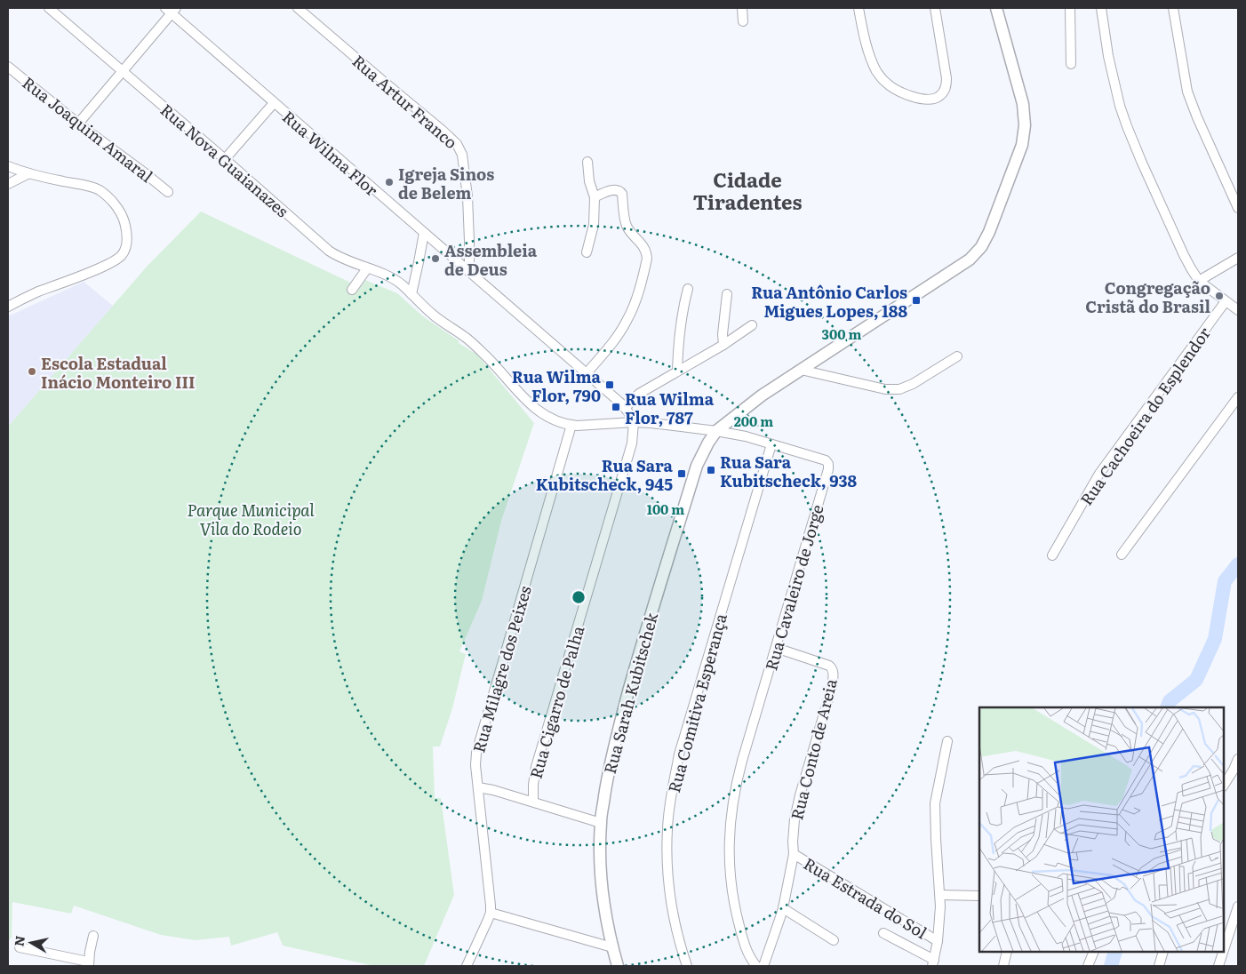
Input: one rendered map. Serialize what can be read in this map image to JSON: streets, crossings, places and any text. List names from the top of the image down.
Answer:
{
  "streets": {
    "street": [
      "Rua Artur Franco",
      "Rua Joaquim Amaral",
      "Rua Wilma Flor",
      "Rua Nova Guaianazes",
      "Rua Cachoeira do Esplendor",
      "Rua Cavaleiro de Jorge",
      "Rua Milagre dos Peixes",
      "Rua Sarah Kubitschek",
      "Rua Cigarro de Palha",
      "Rua Comitiva Esperança",
      "Rua Conto de Areia",
      "Rua Estrada do Sol"
    ]
  },
  "crossings": [
    ["Rua Artur Franco", "Rua Wilma Flor"],
    ["Rua Wilma Flor", "Rua Cavaleiro de Jorge"],
    ["Rua Wilma Flor", "Rua Cigarro de Palha"],
    ["Rua Nova Guaianazes", "Rua Cavaleiro de Jorge"],
    ["Rua Nova Guaianazes", "Rua Milagre dos Peixes"],
    ["Rua Cavaleiro de Jorge", "Rua Milagre dos Peixes"],
    ["Rua Cavaleiro de Jorge", "Rua Sarah Kubitschek"],
    ["Rua Cavaleiro de Jorge", "Rua Cigarro de Palha"],
    ["Rua Cavaleiro de Jorge", "Rua Comitiva Esperança"],
    ["Rua Cavaleiro de Jorge", "Rua Conto de Areia"],
    ["Rua Conto de Areia", "Rua Estrada do Sol"]
  ],
  "districts": ["Cidade Tiradentes"],
  "parks": ["Parque Municipal Vila do Rodeio"],
  "places": {
    "other": [
      "Igreja Sinos de Belem",
      "Assembleia de Deus",
      "Congregação Cristã do Brasil",
      "Escola Estadual Inácio Monteiro III"
    ],
    "transit": [
      "Rua Antônio Carlos Migues Lopes, 188",
      "Rua Wilma Flor, 790",
      "Rua Wilma Flor, 787",
      "Rua Sara Kubitscheck, 938",
      "Rua Sara Kubitscheck, 945"
    ]
  },
  "north": "left",
  "rings": ["300 m", "200 m", "100 m"]
}
